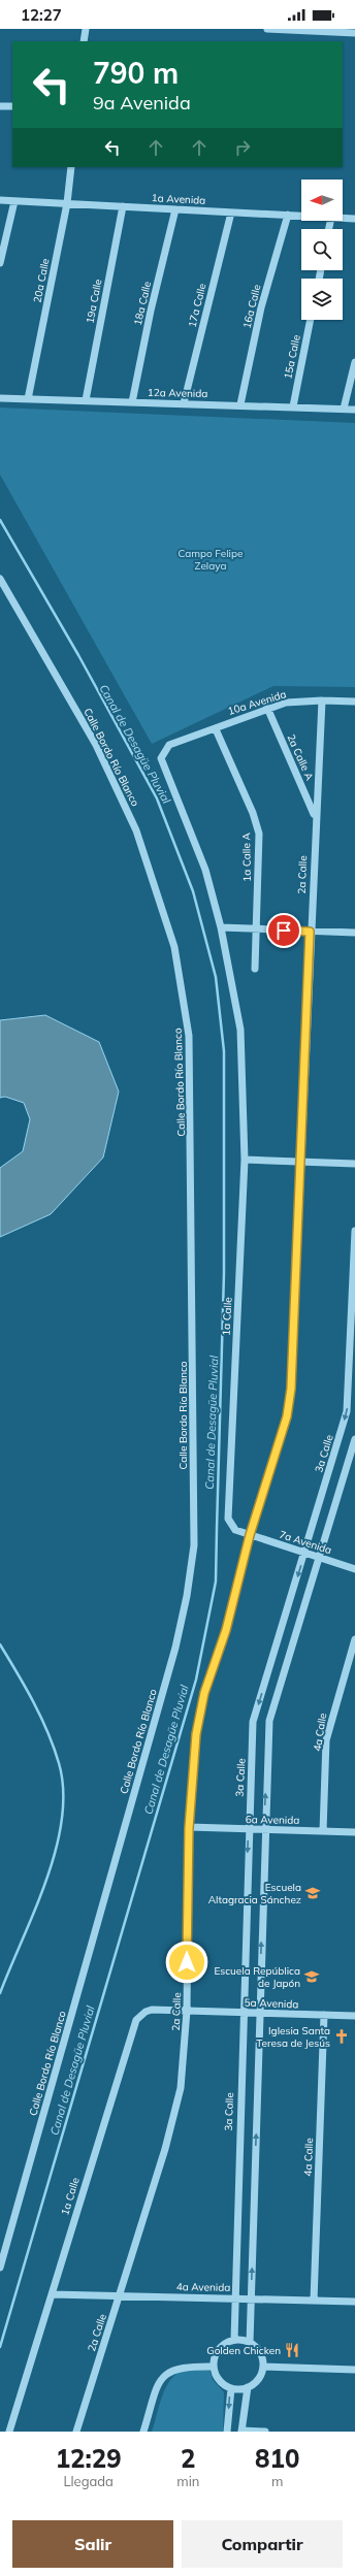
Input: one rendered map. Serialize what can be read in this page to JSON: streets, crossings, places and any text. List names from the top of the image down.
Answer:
{
  "streets": {
    "street": [
      "1a Avenida",
      "20a Calle",
      "19a Calle",
      "18a Calle",
      "17a Calle",
      "16a Calle",
      "15a Calle",
      "12a Avenida",
      "10a Avenida",
      "Calle Bordo Río Blanco",
      "2a Calle A",
      "1a Calle A",
      "2a Calle",
      "1a Calle",
      "3a Calle",
      "7a Avenida",
      "4a Calle",
      "6a Avenida",
      "5a Avenida",
      "4a Avenida"
    ]
  },
  "crossings": [
    ["1a Avenida", "20a Calle"],
    ["1a Avenida", "19a Calle"],
    ["1a Avenida", "18a Calle"],
    ["1a Avenida", "17a Calle"],
    ["1a Avenida", "16a Calle"],
    ["20a Calle", "12a Avenida"],
    ["19a Calle", "12a Avenida"],
    ["18a Calle", "12a Avenida"],
    ["17a Calle", "12a Avenida"],
    ["16a Calle", "12a Avenida"],
    ["15a Calle", "12a Avenida"],
    ["10a Avenida", "2a Calle A"],
    ["10a Avenida", "1a Calle A"],
    ["10a Avenida", "2a Calle"],
    ["10a Avenida", "1a Calle"],
    ["2a Calle A", "2a Calle"],
    ["2a Calle", "1a Calle"],
    ["2a Calle", "7a Avenida"],
    ["2a Calle", "6a Avenida"],
    ["2a Calle", "5a Avenida"],
    ["2a Calle", "4a Avenida"],
    ["1a Calle", "7a Avenida"],
    ["1a Calle", "5a Avenida"],
    ["1a Calle", "4a Avenida"],
    ["3a Calle", "7a Avenida"],
    ["3a Calle", "6a Avenida"],
    ["3a Calle", "5a Avenida"],
    ["3a Calle", "4a Avenida"],
    ["4a Calle", "6a Avenida"],
    ["4a Calle", "5a Avenida"],
    ["4a Calle", "4a Avenida"]
  ],
  "water": ["Canal de Desagüe Pluvial"],
  "parks": ["Campo Felipe Zelaya"],
  "places": {
    "school or university": ["Escuela Altagracia Sánchez", "Escuela República de Japón"],
    "church": ["Iglesia Santa Teresa de Jesús"],
    "restaurant": ["Golden Chicken"]
  },
  "north": "left",
  "page": {
    "status": "12:27",
    "turn": ["790 m", "9a Avenida"],
    "eta": [
      "12:29",
      "Llegada",
      "2",
      "min",
      "810",
      "m"
    ],
    "buttons": ["Salir", "Compartir"]
  }
}
